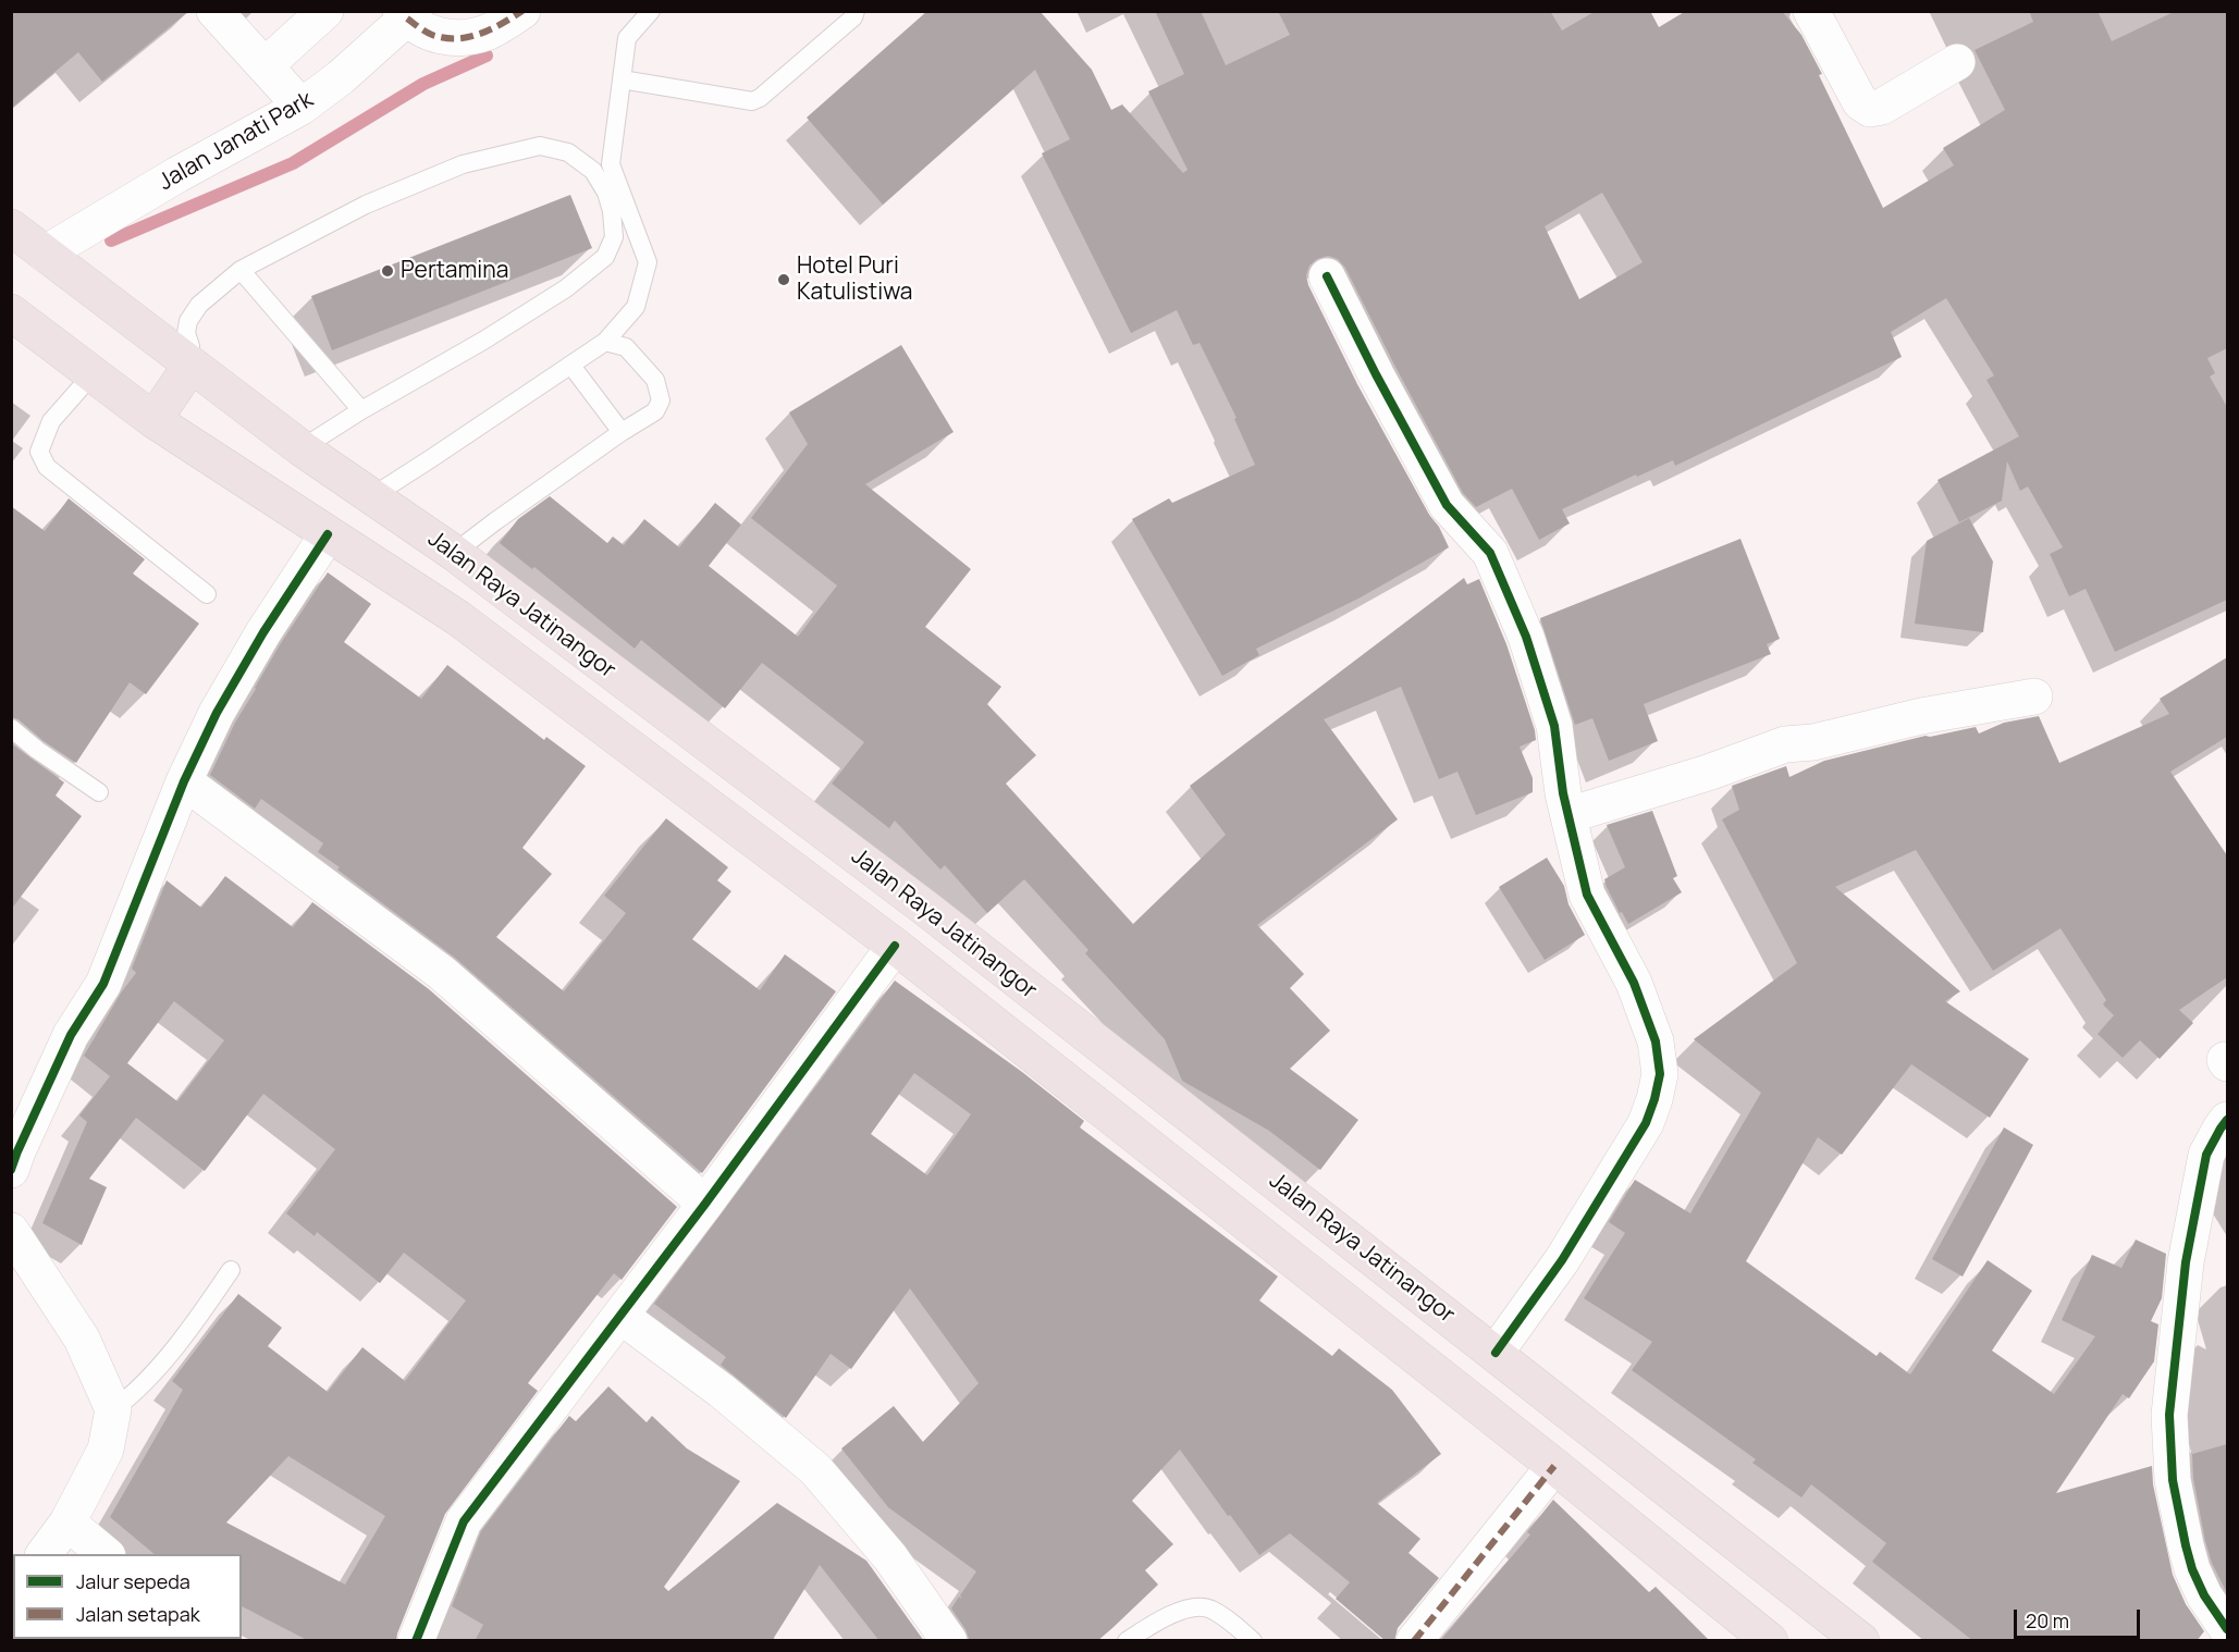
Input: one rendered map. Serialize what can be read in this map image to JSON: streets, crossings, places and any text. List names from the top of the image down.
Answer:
{
  "streets": {
    "highway": ["Jalan Raya Jatinangor"],
    "street": ["Jalan Janati Park"]
  },
  "crossings": [
    ["Jalan Janati Park", "Jalan Raya Jatinangor"]
  ],
  "places": ["Pertamina", "Hotel Puri Katulistiwa"],
  "legend": ["Jalur sepeda", "Jalan setapak"],
  "scale_bar": "20 m"
}
